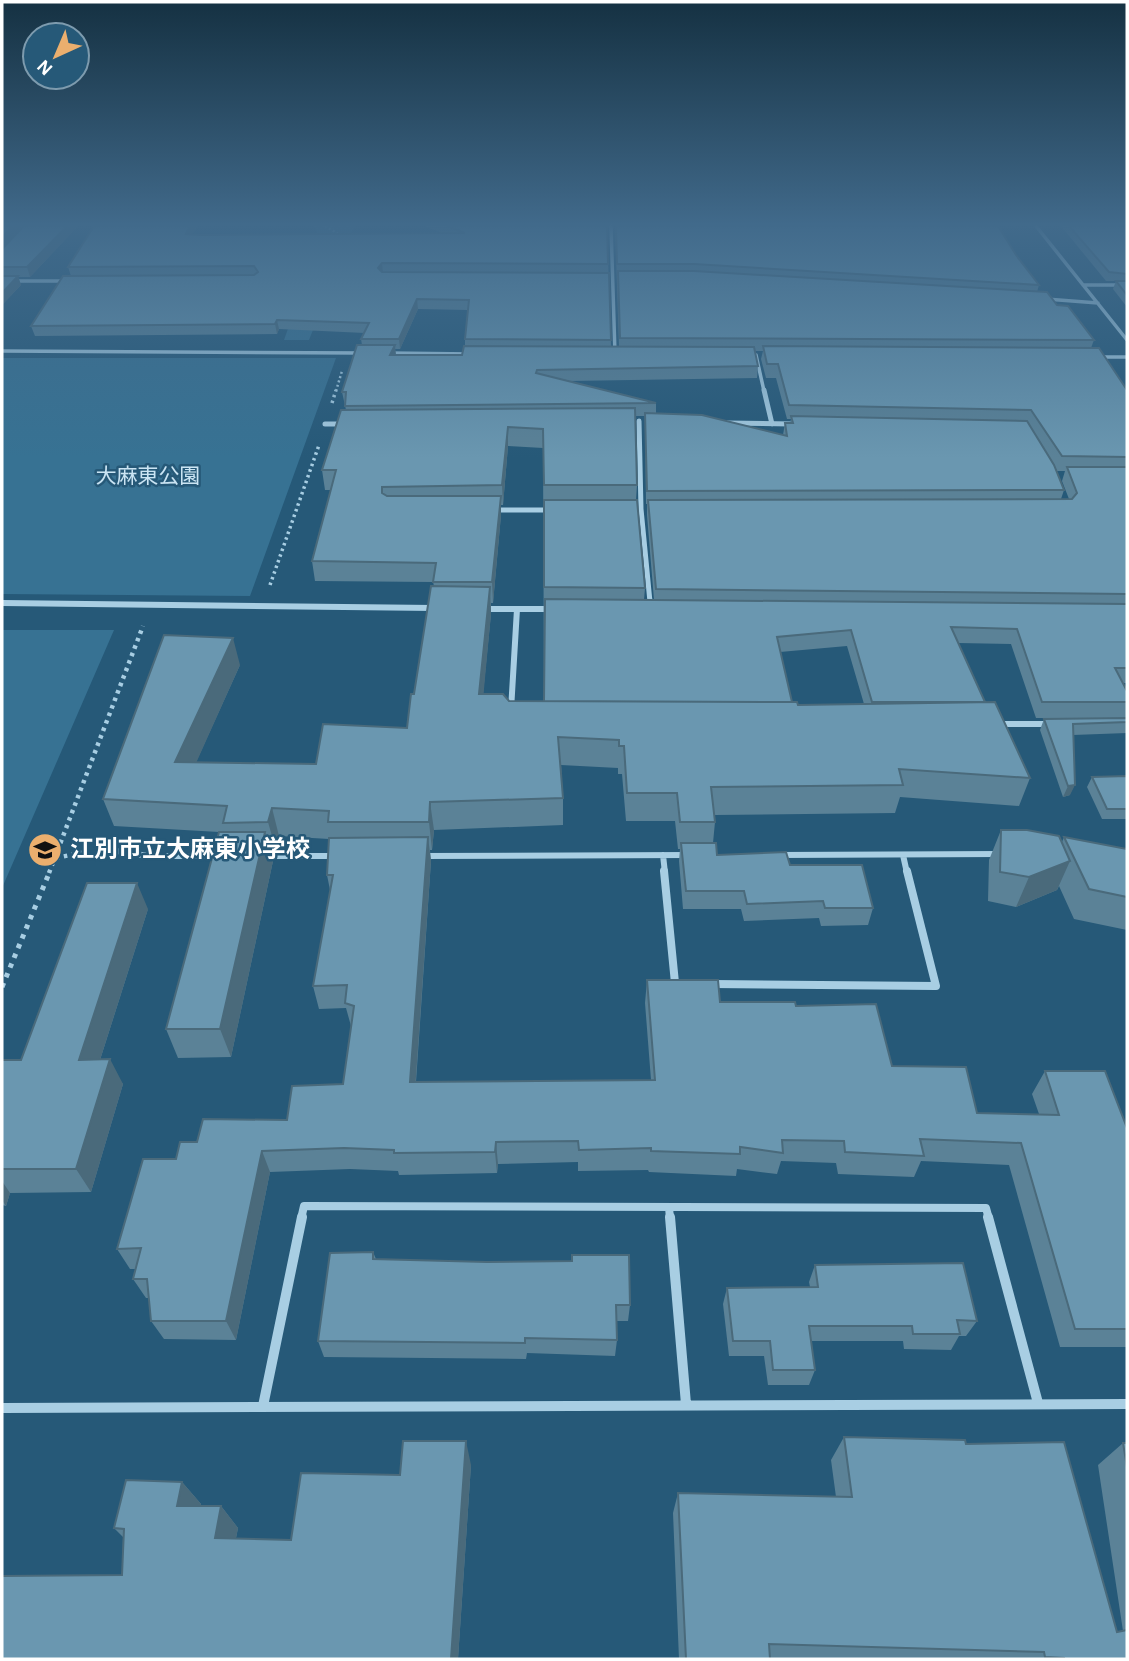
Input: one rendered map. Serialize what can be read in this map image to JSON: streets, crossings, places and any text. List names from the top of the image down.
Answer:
{
  "parks": ["大麻東公園"],
  "places": {
    "school or university": ["江別市立大麻東小学校"]
  },
  "north": "bottom left"
}
